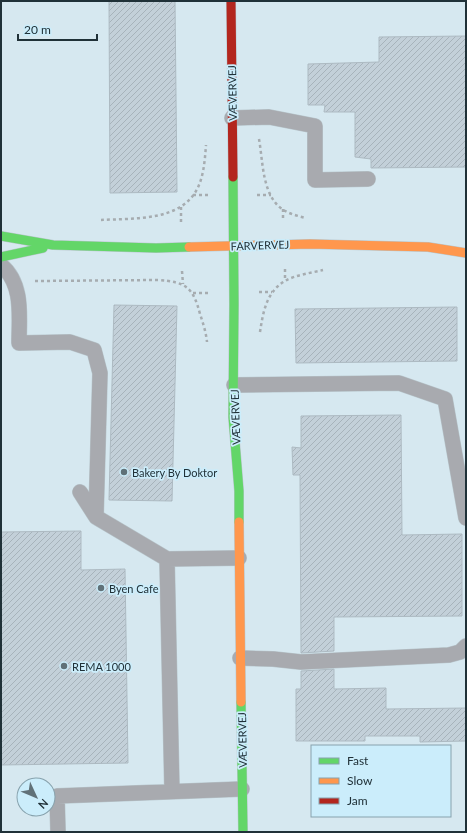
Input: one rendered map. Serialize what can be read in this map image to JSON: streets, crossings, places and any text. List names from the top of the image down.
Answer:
{
  "streets": {
    "street": ["VÆVERVEJ", "FARVERVEJ"]
  },
  "crossings": [
    ["VÆVERVEJ", "FARVERVEJ"]
  ],
  "places": ["Bakery By Doktor", "Byen Cafe", "REMA 1000"],
  "legend": ["Fast", "Slow", "Jam"],
  "scale_bar": "20 m",
  "north": "bottom right"
}
